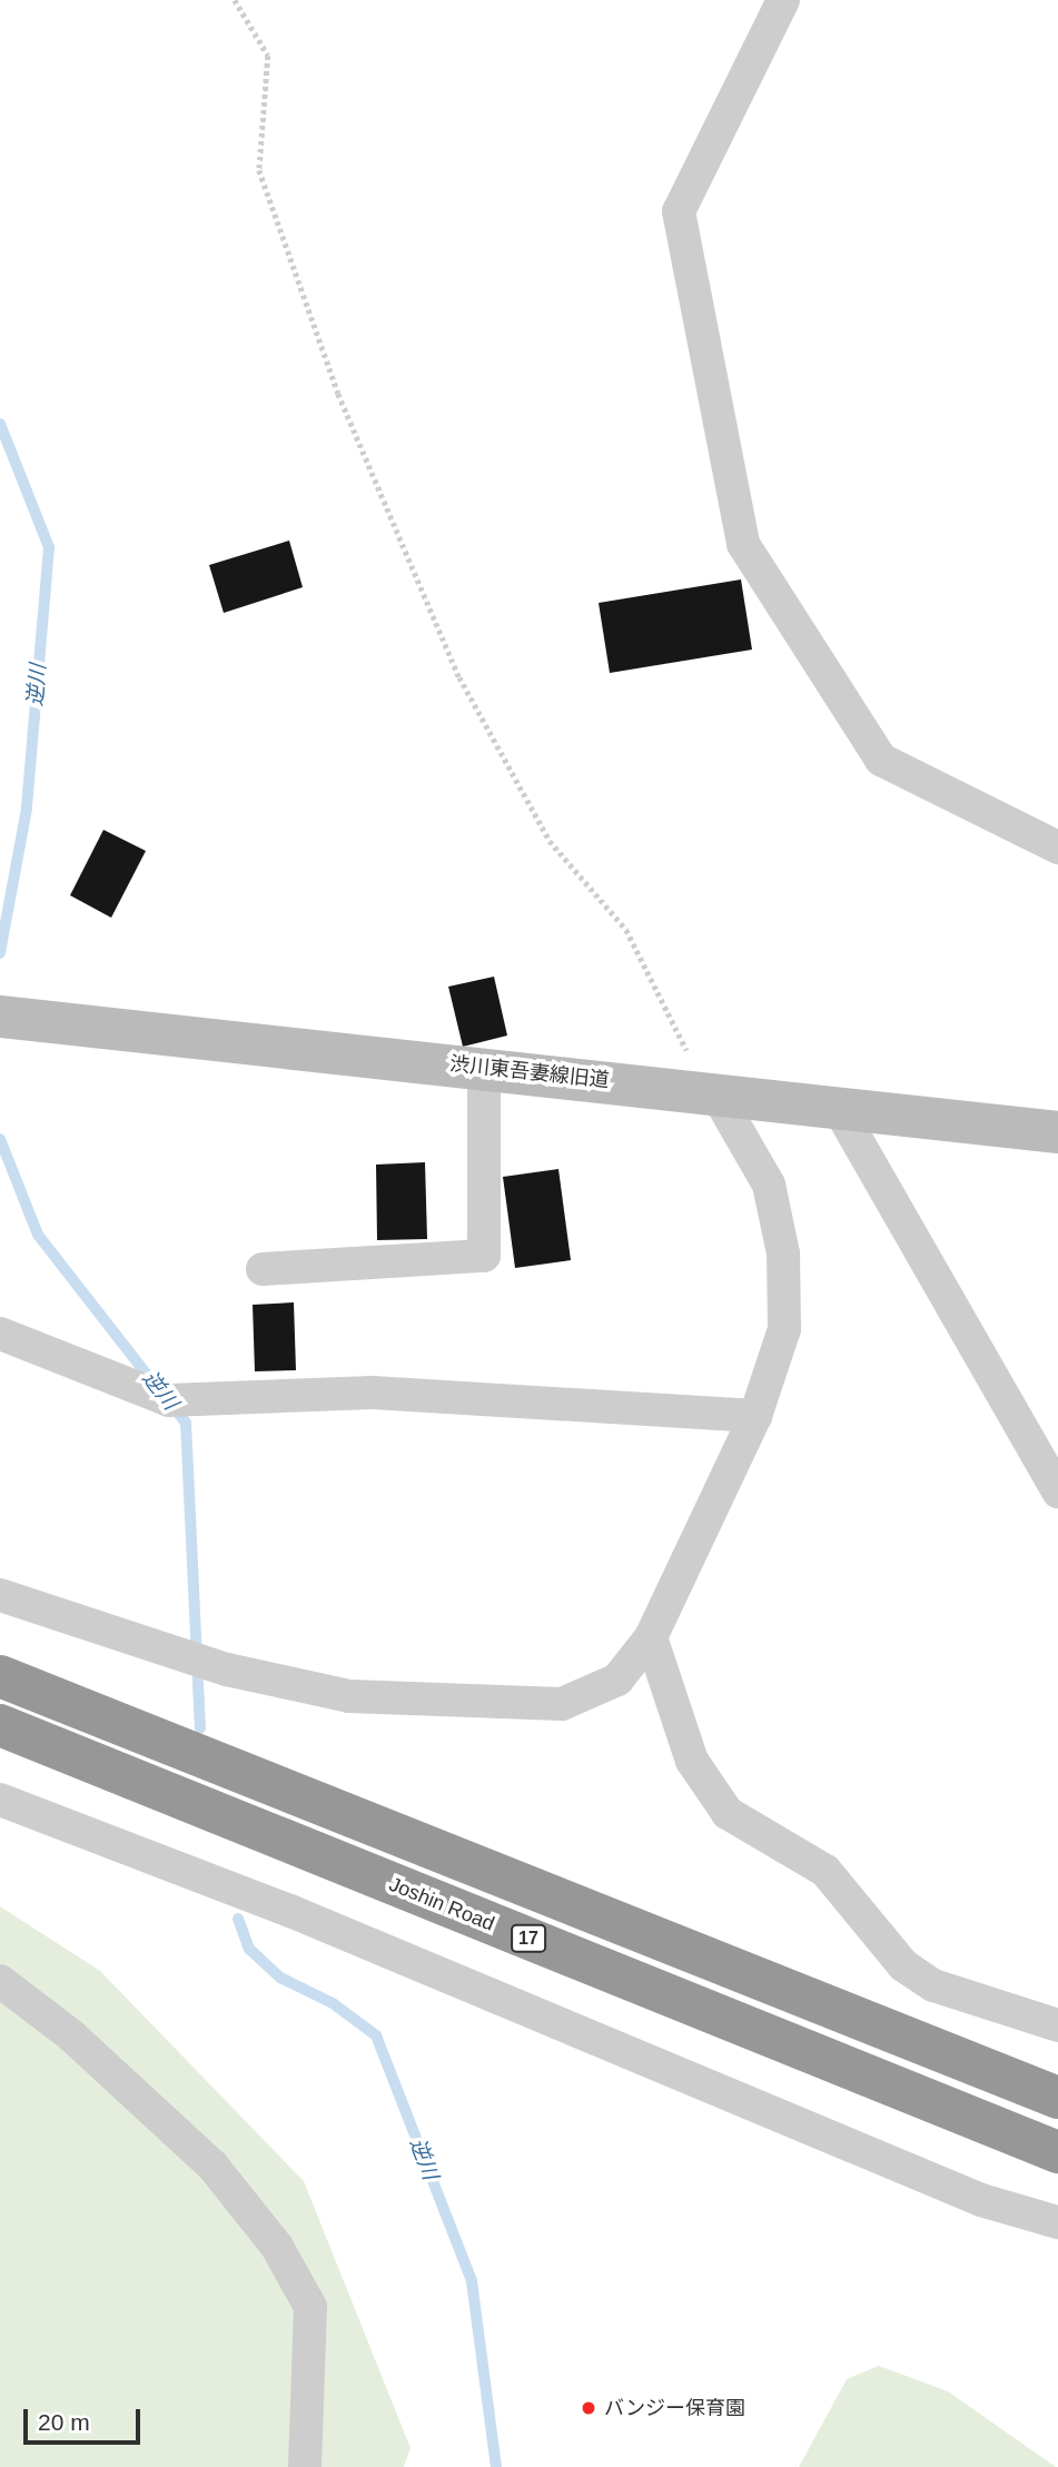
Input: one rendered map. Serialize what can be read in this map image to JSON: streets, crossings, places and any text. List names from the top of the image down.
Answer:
{
  "streets": {
    "highway": ["Joshin Road", "17"],
    "street": ["渋川東吾妻線旧道"]
  },
  "water": ["逆川"],
  "places": ["バンジー保育園"],
  "scale_bar": "20 m"
}
